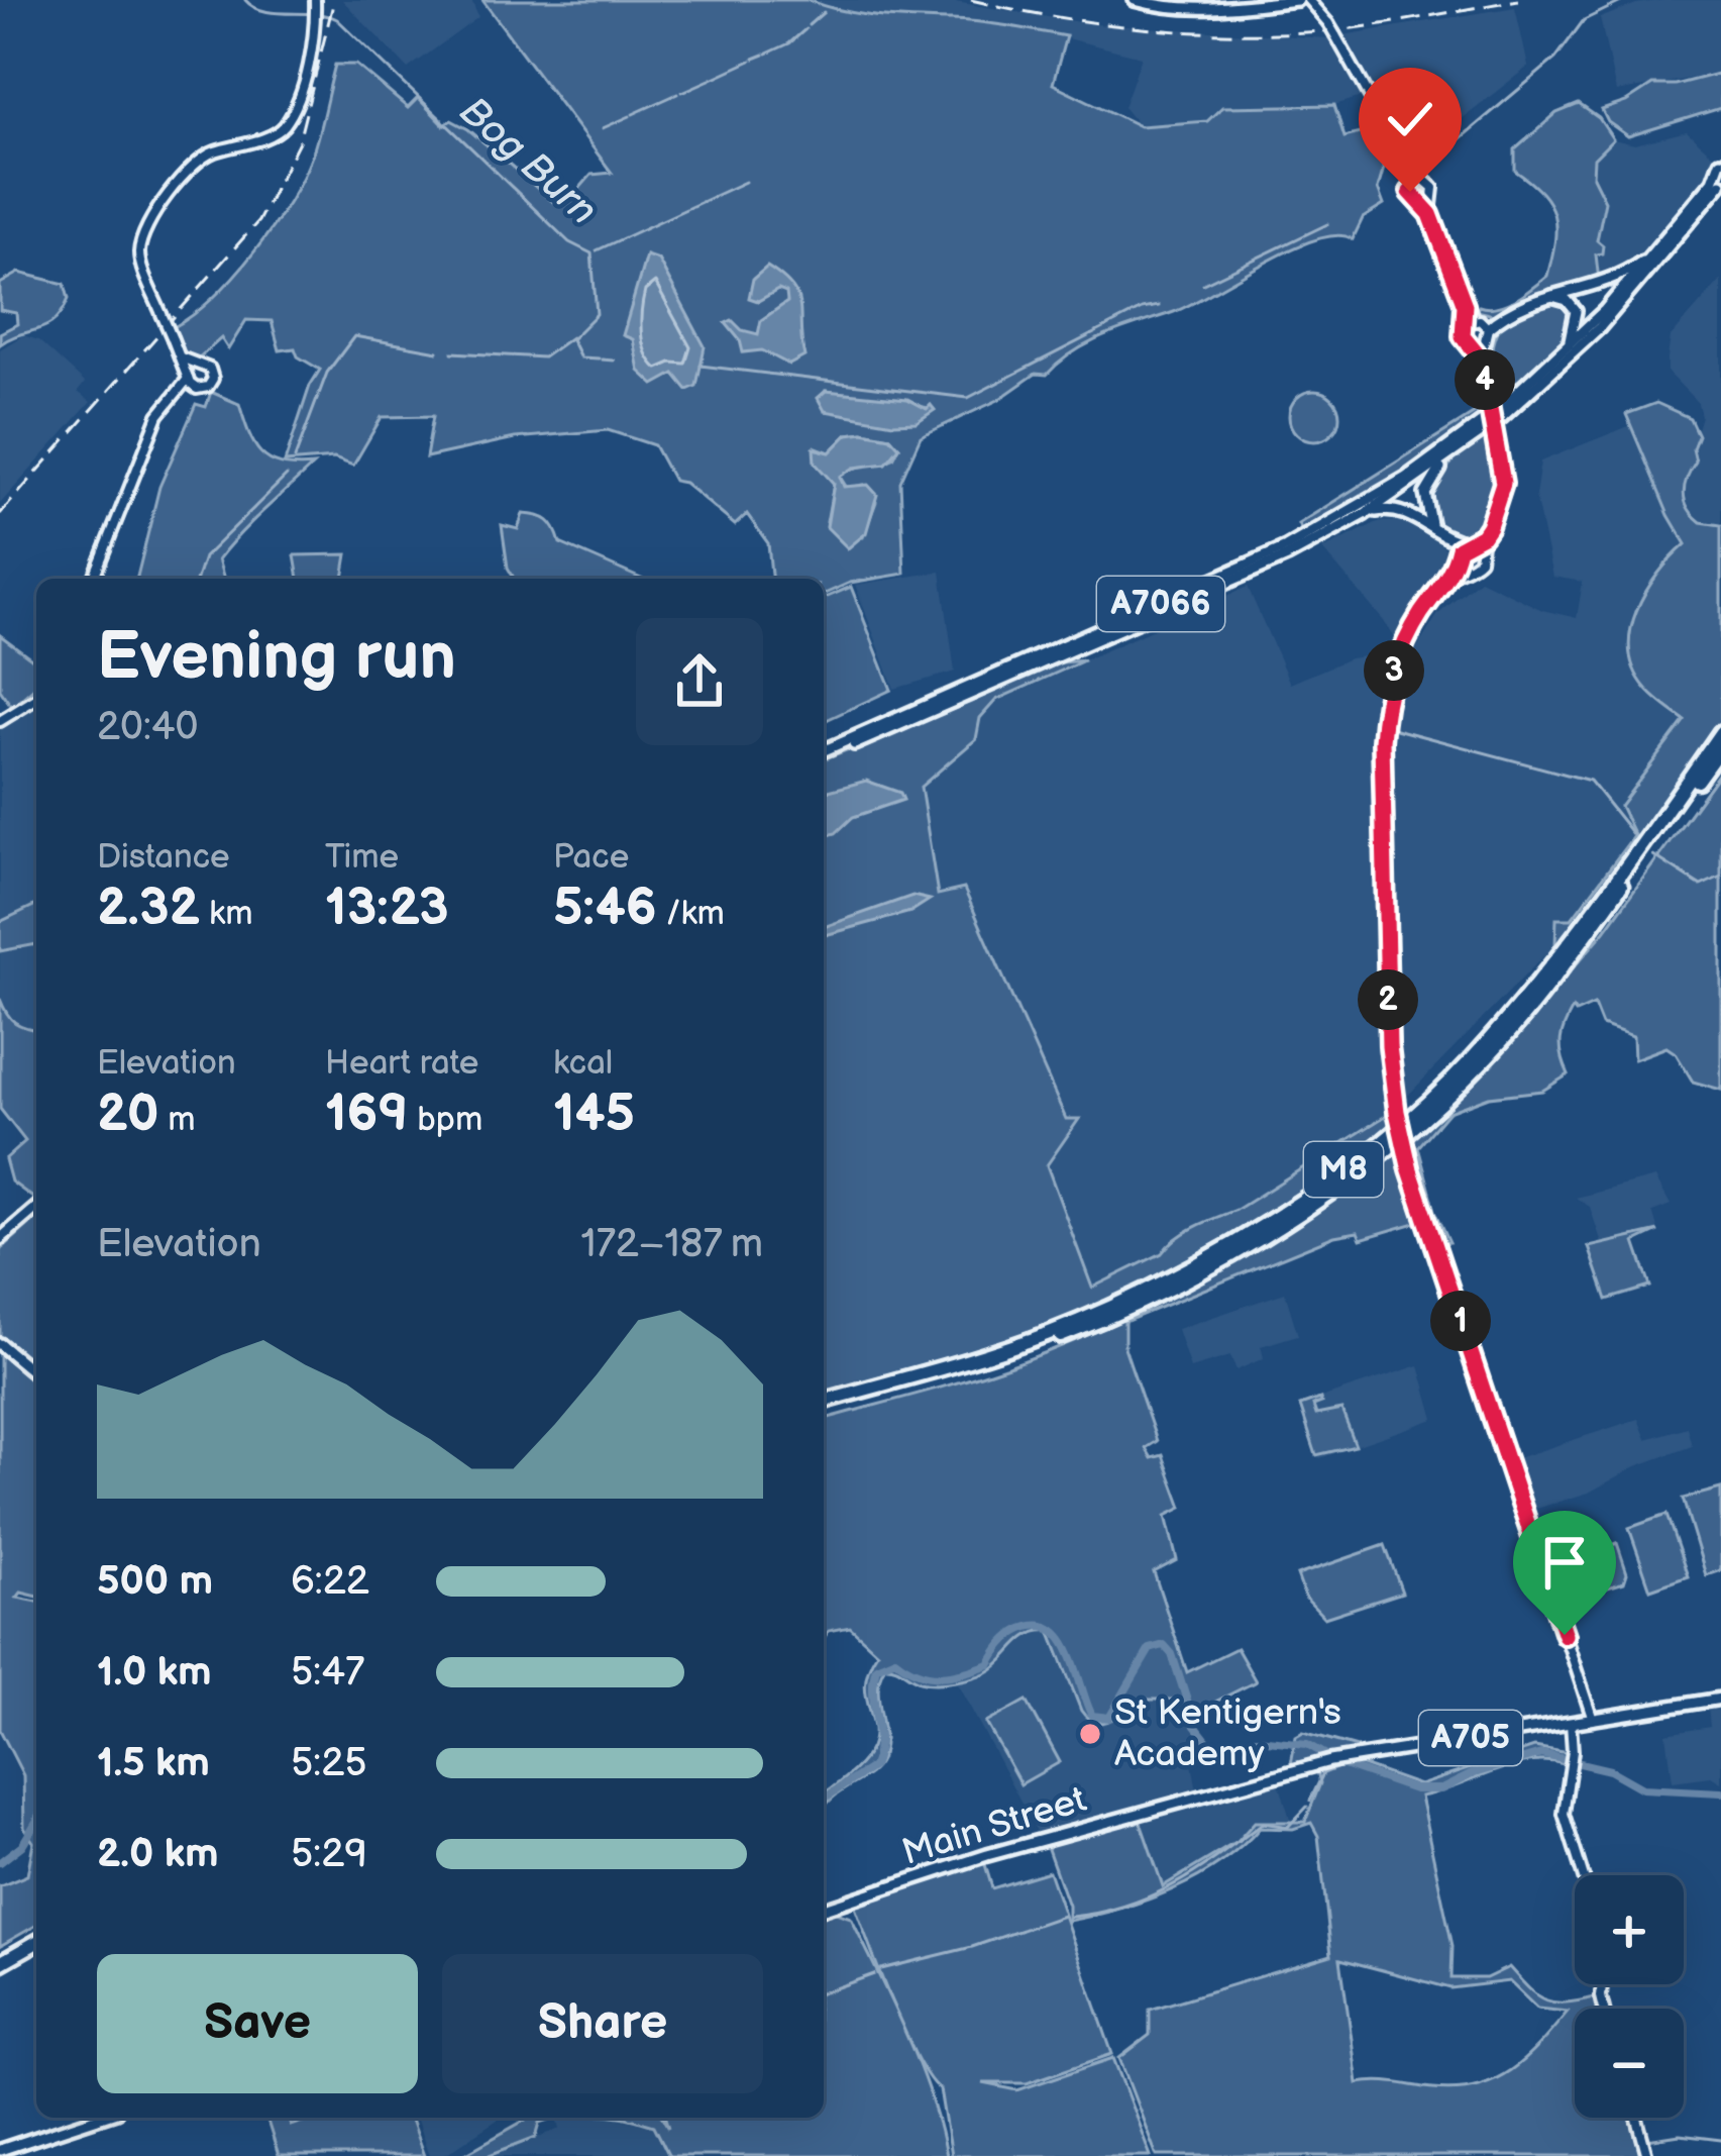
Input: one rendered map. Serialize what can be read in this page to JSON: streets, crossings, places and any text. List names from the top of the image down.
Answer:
{
  "streets": {
    "highway": ["M8"],
    "main road": ["A7066", "A705", "Main Street"]
  },
  "crossings": [
    ["A705", "Main Street"]
  ],
  "water": ["Bog Burn"],
  "places": ["St Kentigern's Academy"],
  "page": {
    "pins": [
      "4",
      "3",
      "2",
      "1"
    ],
    "heading": ["Evening run", "20:40"],
    "stats": [
      ["Distance", "2.32 km"],
      ["Time", "13:23"],
      ["Pace", "5:46 /km"],
      ["Elevation", "20 m"],
      ["Heart rate", "169 bpm"],
      ["kcal", "145"]
    ],
    "chart": ["Elevation", "172–187 m"],
    "list": [
      {
        "name": "500 m",
        "note": "6:22"
      },
      {
        "name": "1.0 km",
        "note": "5:47"
      },
      {
        "name": "1.5 km",
        "note": "5:25"
      },
      {
        "name": "2.0 km",
        "note": "5:29"
      }
    ],
    "map_buttons": ["+", "−"],
    "buttons": ["Save", "Share"]
  }
}
